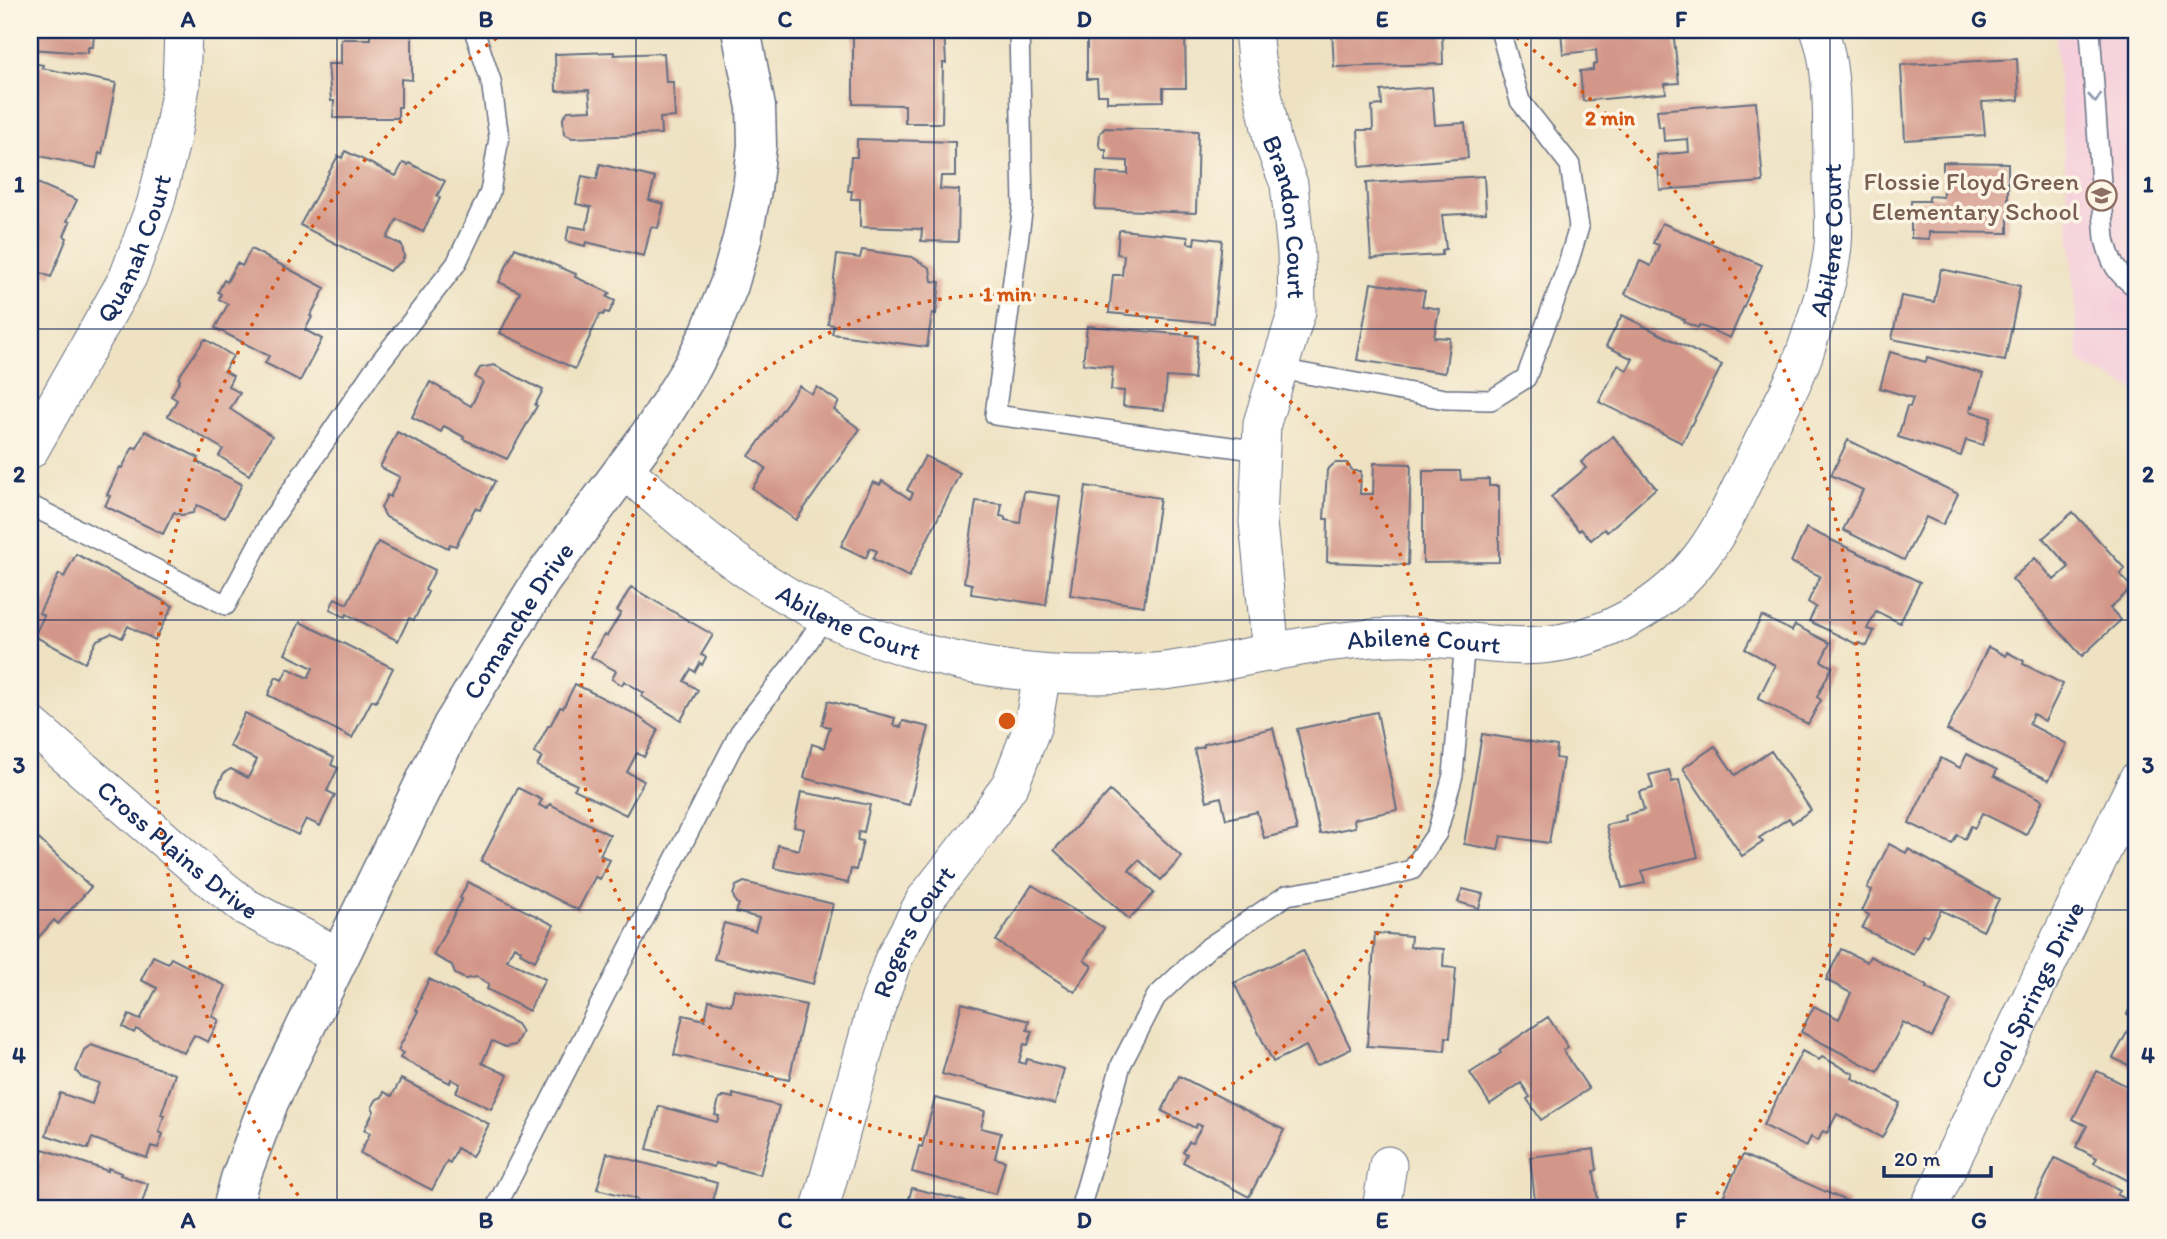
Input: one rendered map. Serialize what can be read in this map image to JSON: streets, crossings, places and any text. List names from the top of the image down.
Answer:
{
  "streets": {
    "street": [
      "Brandon Court",
      "Abilene Court",
      "Quanah Court",
      "Comanche Drive",
      "Cross Plains Drive",
      "Rogers Court",
      "Cool Springs Drive"
    ]
  },
  "crossings": [
    ["Brandon Court", "Abilene Court"],
    ["Abilene Court", "Comanche Drive"],
    ["Abilene Court", "Rogers Court"],
    ["Comanche Drive", "Cross Plains Drive"]
  ],
  "places": {
    "school or university": ["Flossie Floyd Green Elementary School"]
  },
  "scale_bar": "20 m",
  "grid": {
    "columns": [
      "A",
      "B",
      "C",
      "D",
      "E",
      "F",
      "G"
    ],
    "rows": [
      "1",
      "2",
      "3",
      "4"
    ]
  },
  "rings": ["2 min", "1 min"]
}
